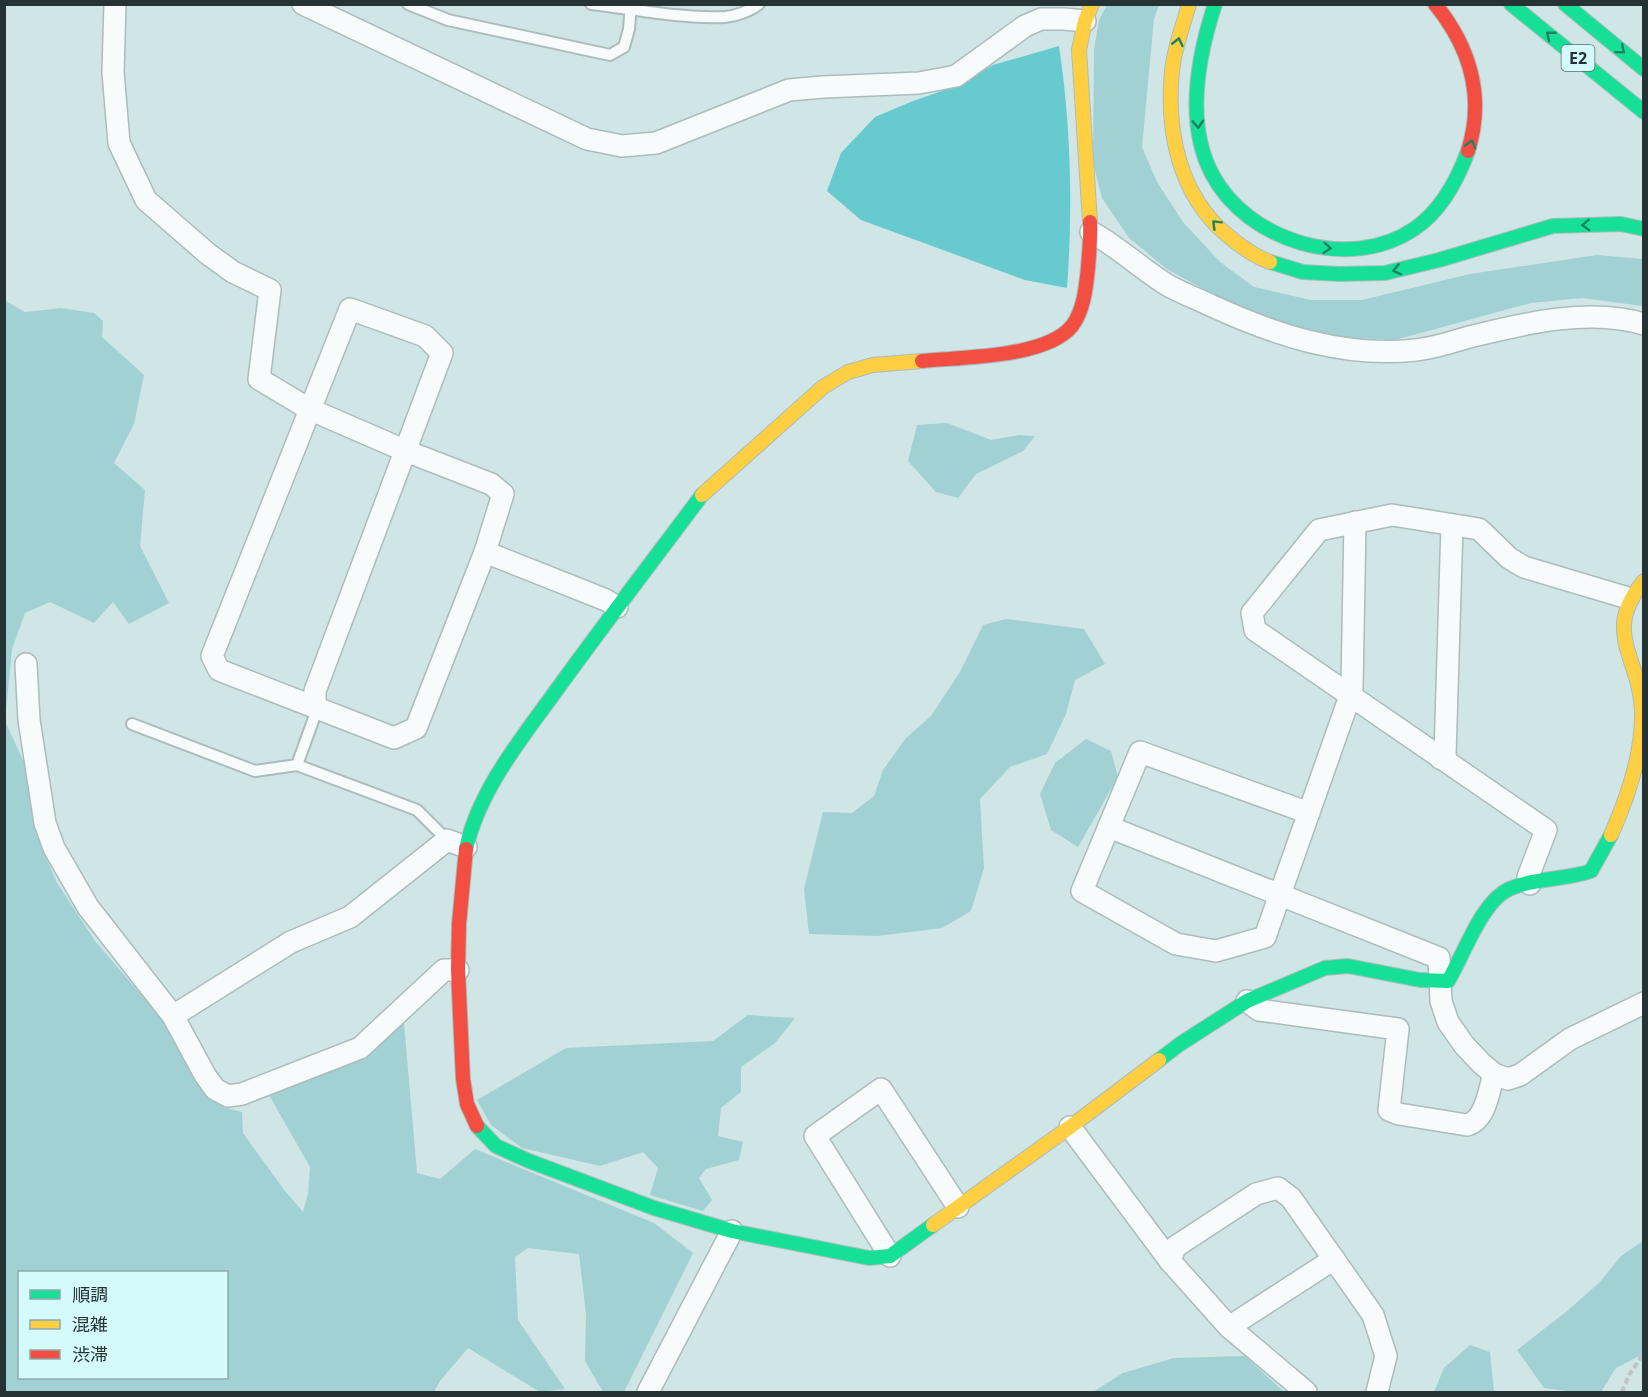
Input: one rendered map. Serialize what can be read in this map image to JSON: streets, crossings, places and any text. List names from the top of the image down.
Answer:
{
  "streets": {
    "main road": ["E2"]
  },
  "legend": ["順調", "混雑", "渋滞"]
}
